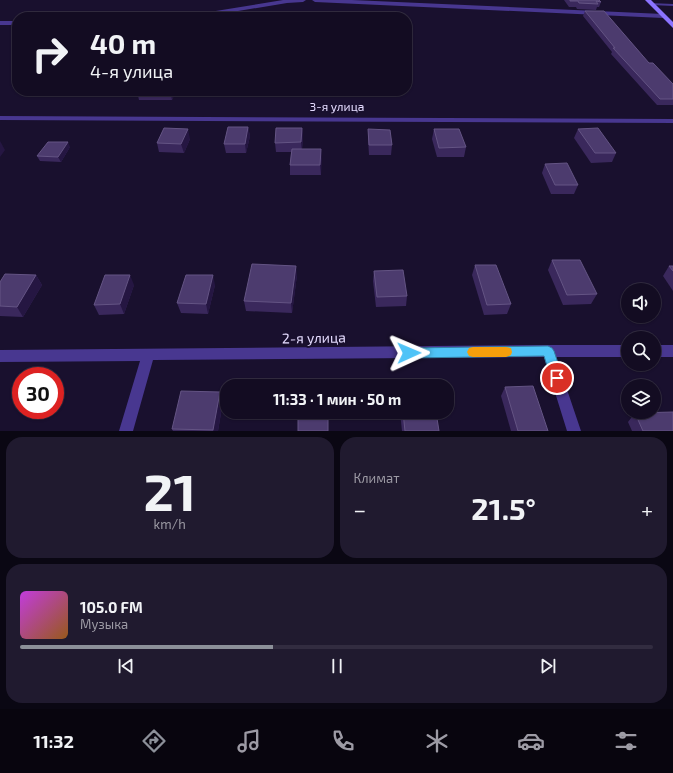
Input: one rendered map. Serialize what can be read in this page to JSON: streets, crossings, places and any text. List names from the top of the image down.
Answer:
{
  "streets": {
    "street": ["3-я улица", "2-я улица"]
  },
  "page": {
    "turn": ["40 m", "4-я улица"],
    "limit": "30",
    "trip": "11:33 · 1 мин · 50 m",
    "tile": [
      ["21", "km/h"],
      "Климат"
    ],
    "heat": ["−", "21.5°", "+"],
    "song": ["105.0 FM", "Музыка"],
    "tabs": "11:32"
  }
}
